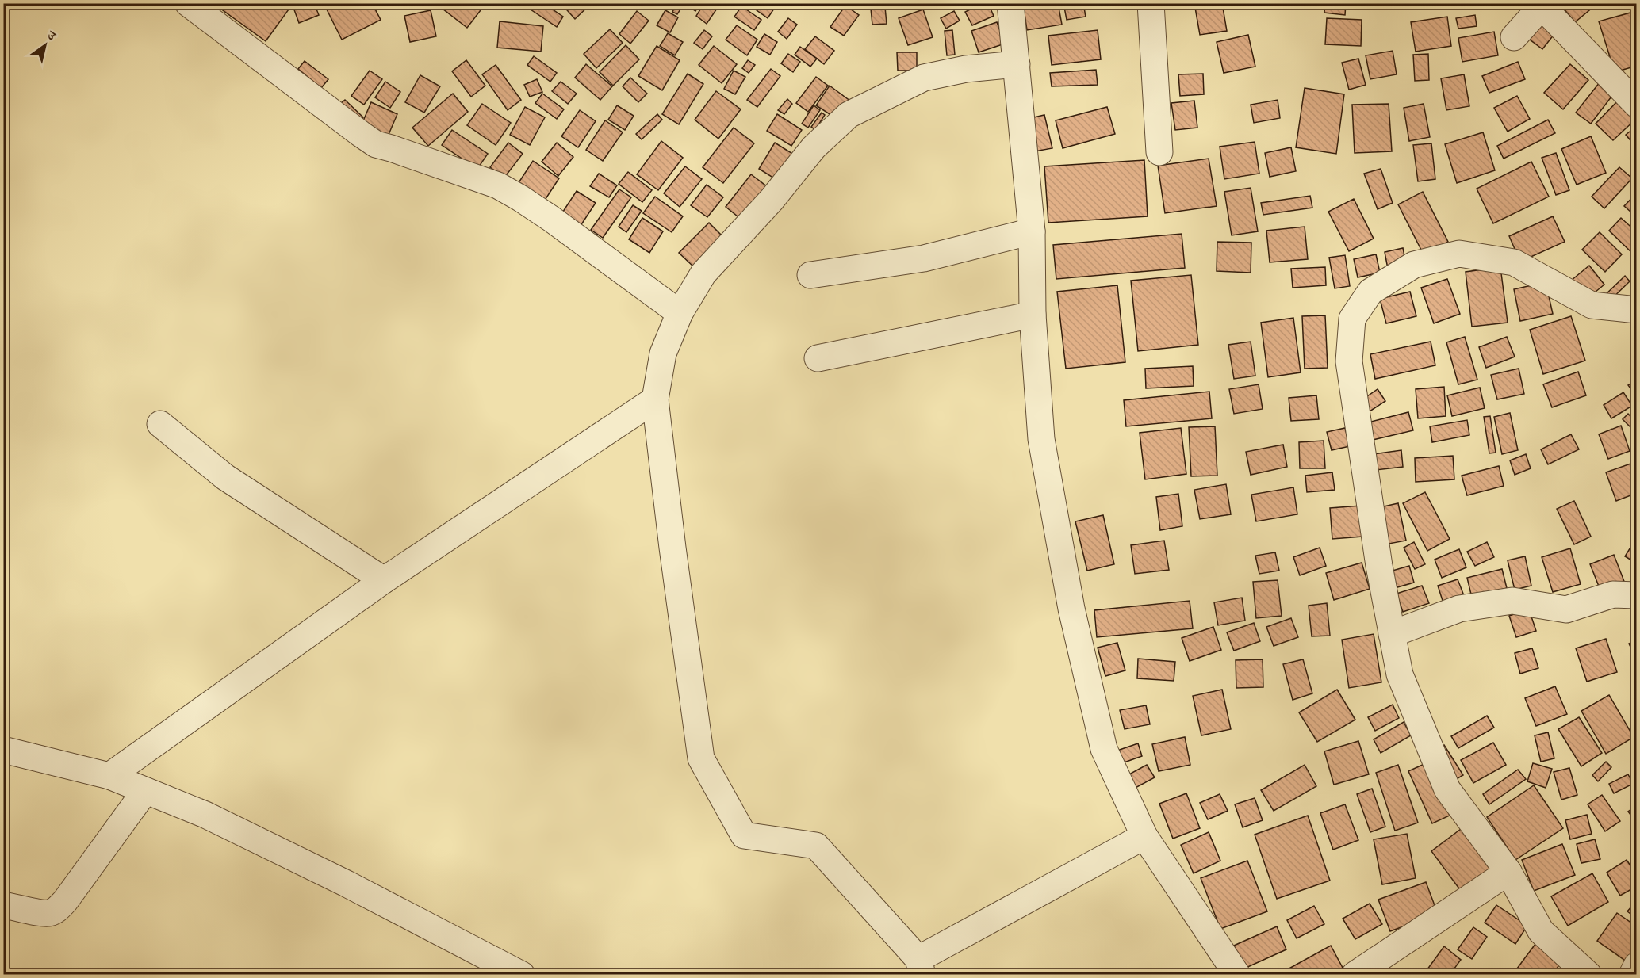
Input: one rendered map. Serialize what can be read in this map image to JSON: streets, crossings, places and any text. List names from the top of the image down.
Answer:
{
  "north": "top right"
}
